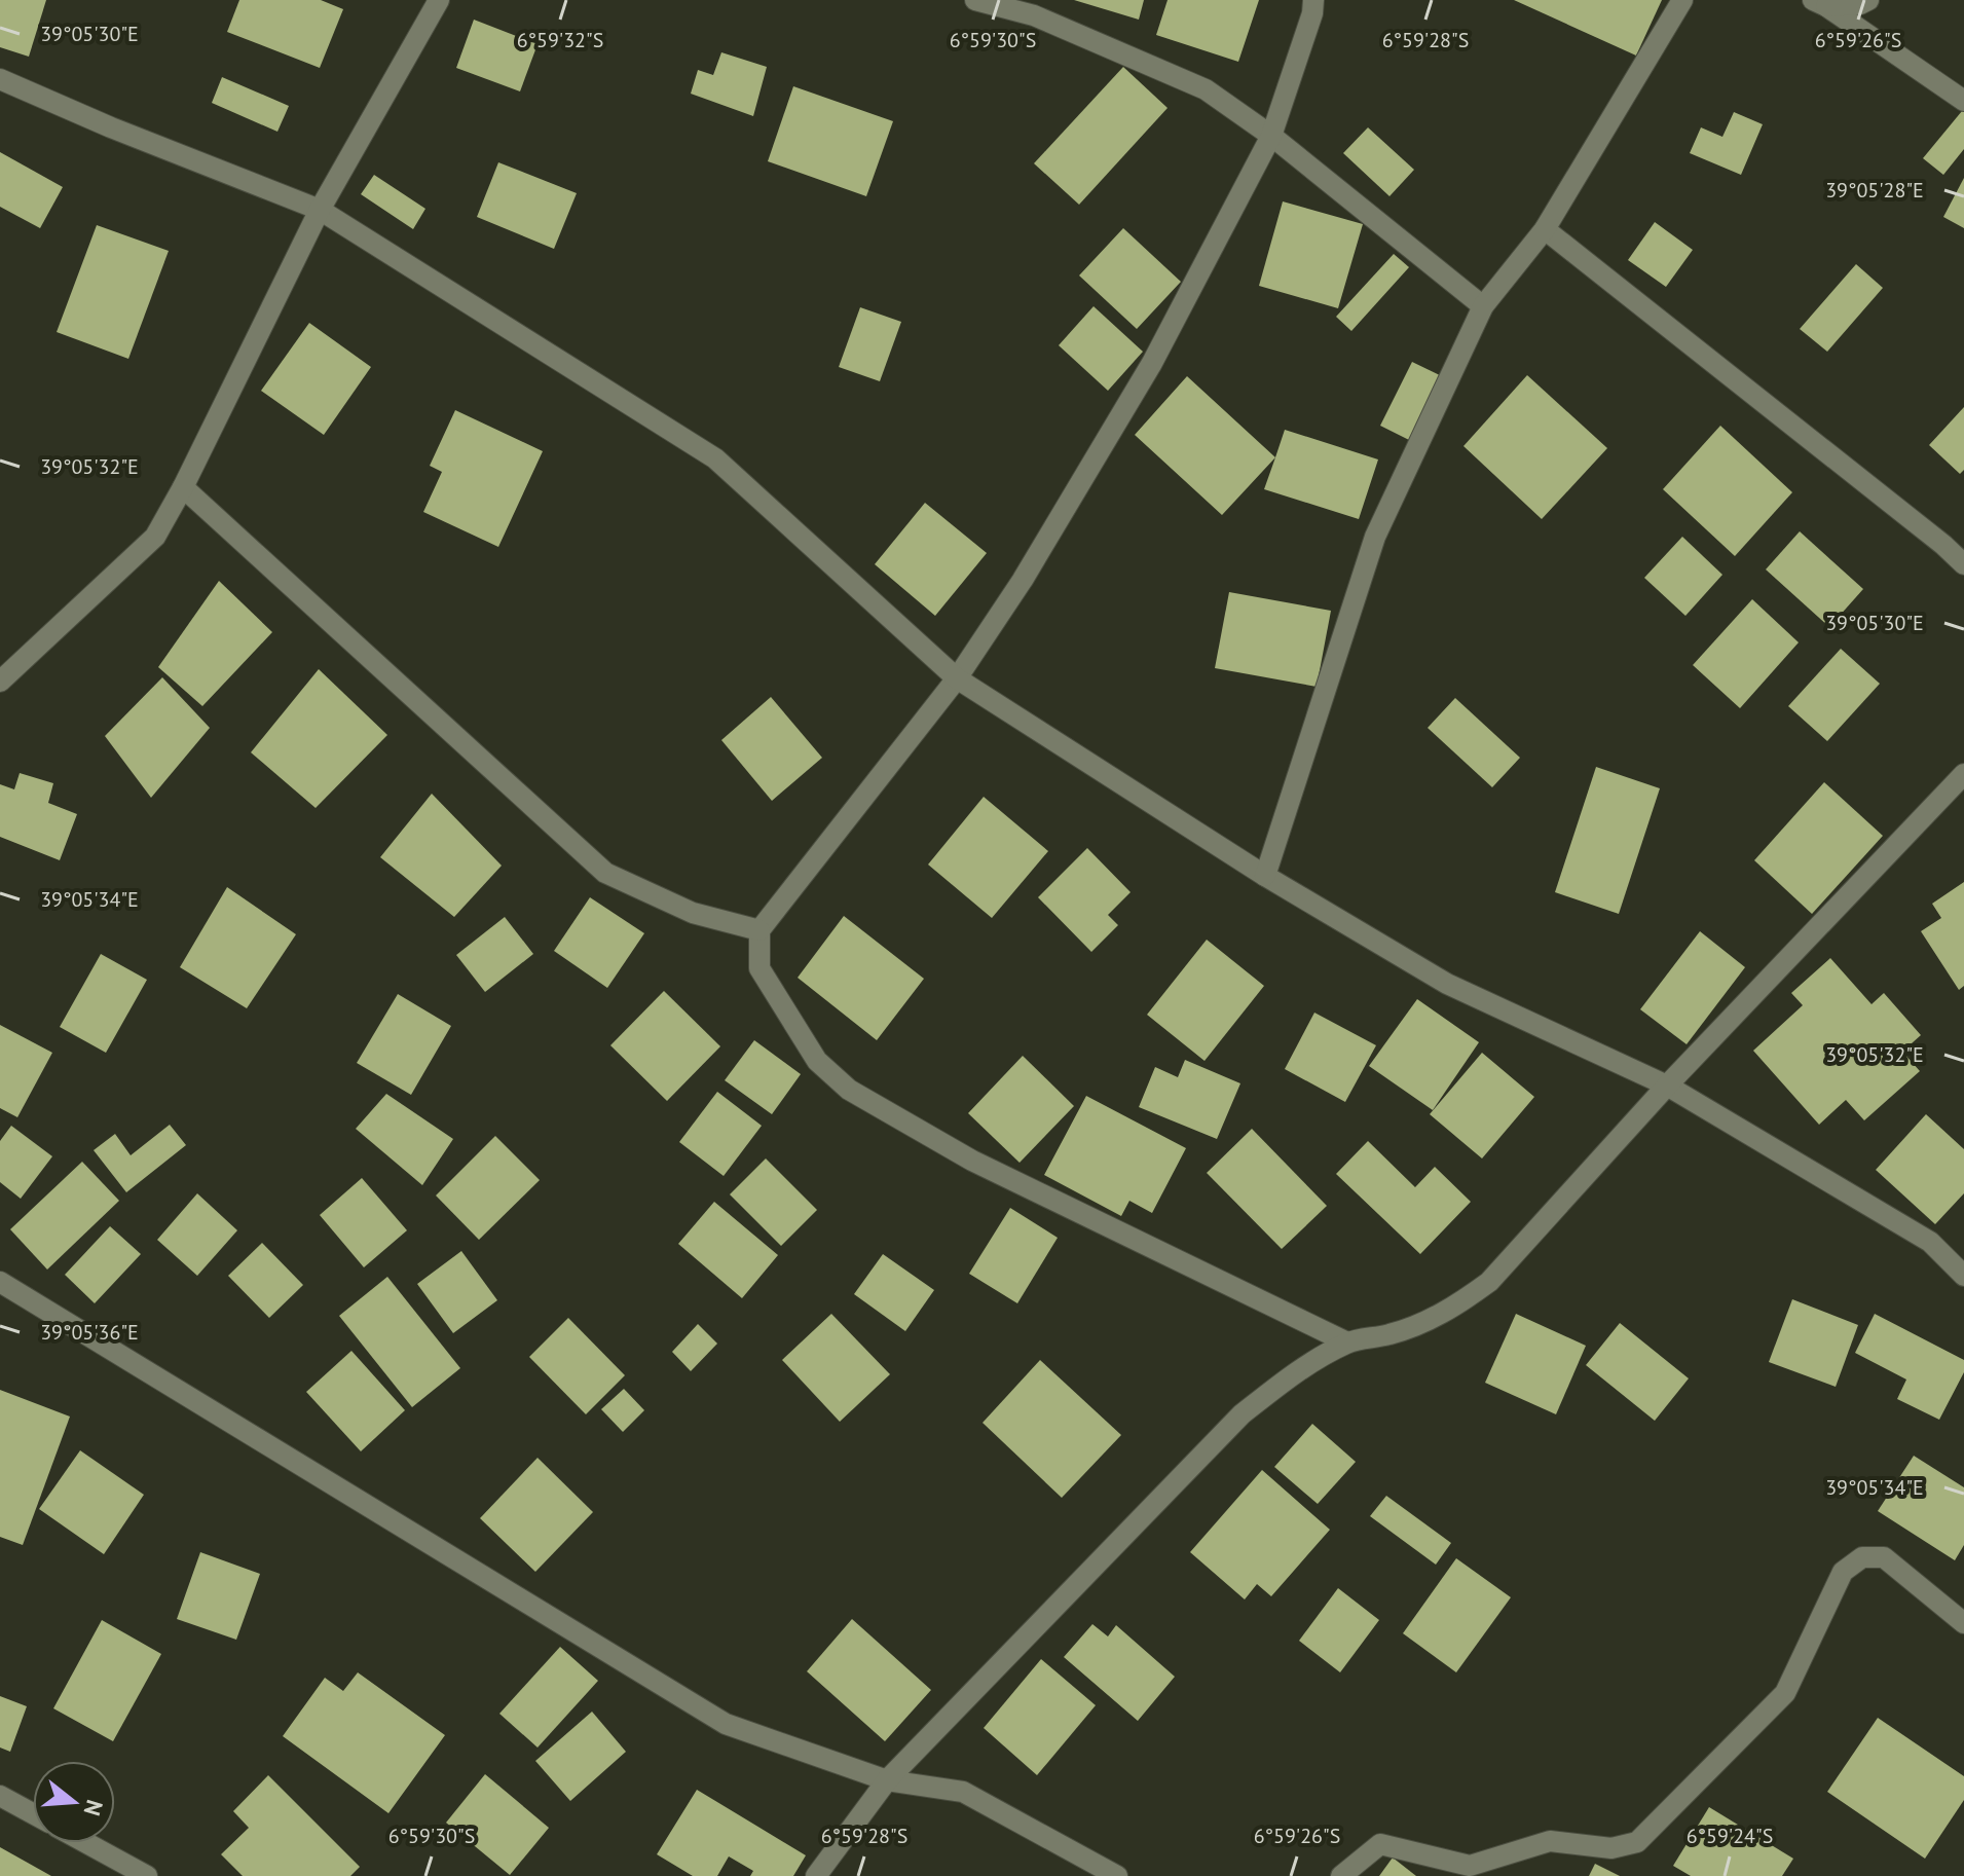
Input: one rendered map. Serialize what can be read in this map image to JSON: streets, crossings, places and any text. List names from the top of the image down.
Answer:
{
  "north": "right",
  "coordinates": [
    "39°05'30\"E",
    "6°59'32\"S",
    "6°59'30\"S",
    "6°59'28\"S",
    "6°59'26\"S",
    "39°05'28\"E",
    "39°05'32\"E",
    "39°05'34\"E",
    "39°05'36\"E",
    "6°59'24\"S"
  ]
}
